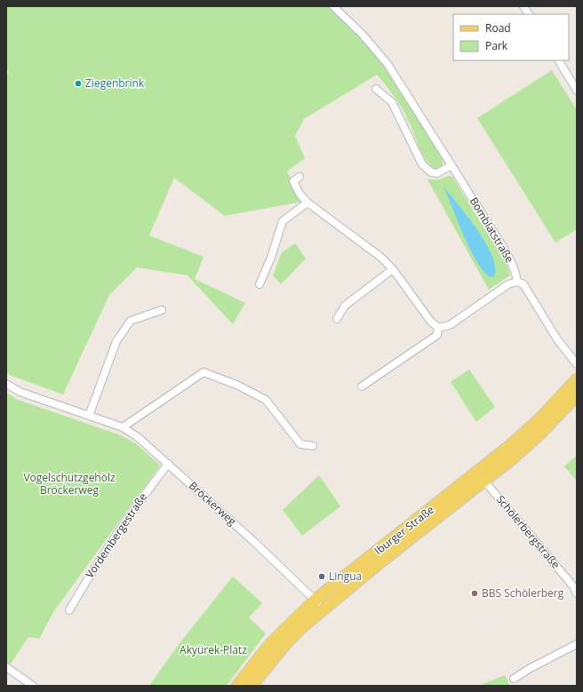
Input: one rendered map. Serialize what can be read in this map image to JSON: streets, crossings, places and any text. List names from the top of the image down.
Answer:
{
  "streets": {
    "main road": ["Iburger Straße"],
    "street": [
      "Bomblatstraße",
      "Bröckerweg",
      "Schölerbergstraße",
      "Vordembergestraße"
    ]
  },
  "crossings": [
    ["Bröckerweg", "Iburger Straße"],
    ["Bröckerweg", "Vordembergestraße"],
    ["Iburger Straße", "Schölerbergstraße"]
  ],
  "parks": ["Vogelschutzgehölz Bröckerweg", "Akyürek-Platz"],
  "places": ["Ziegenbrink", "Lingua", "BBS Schölerberg"],
  "legend": ["Road", "Park"]
}
